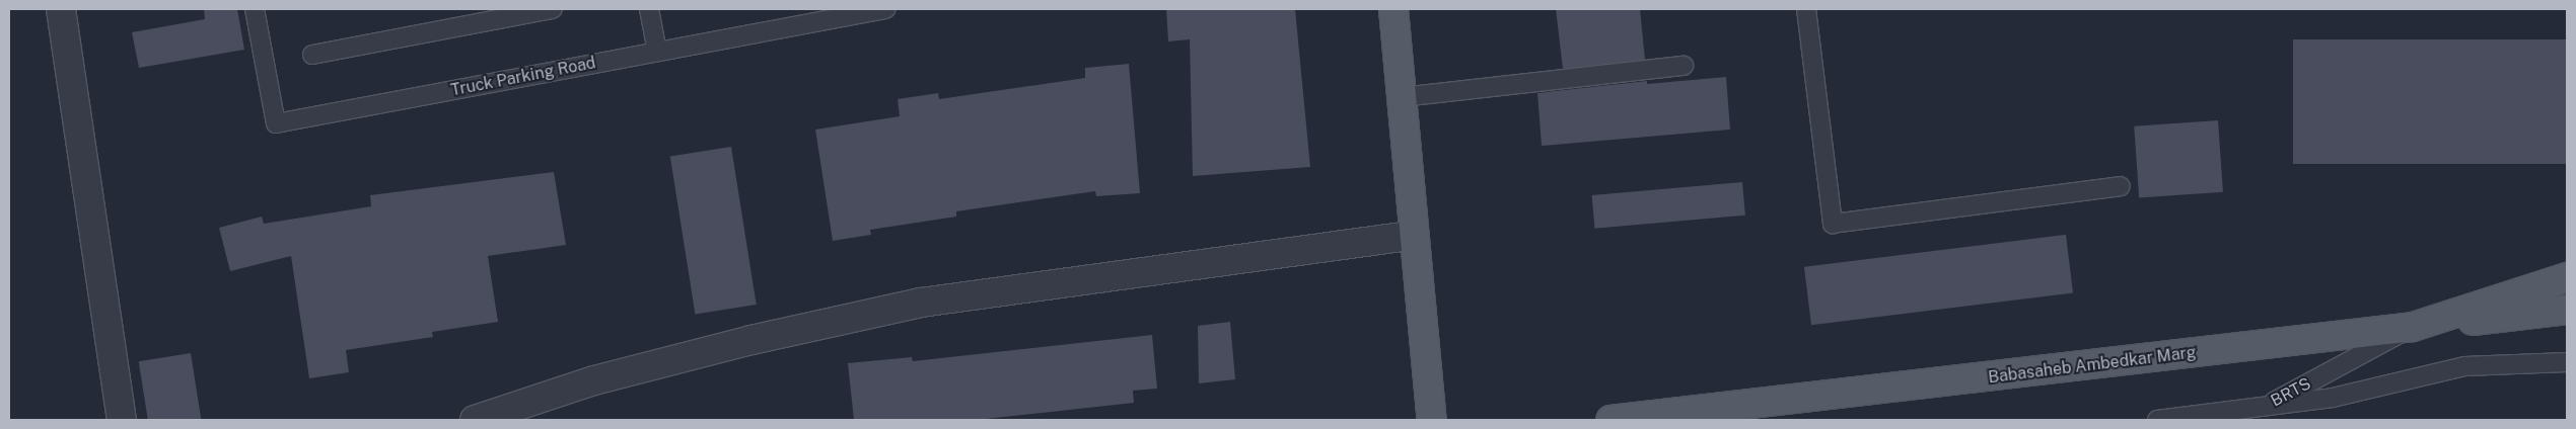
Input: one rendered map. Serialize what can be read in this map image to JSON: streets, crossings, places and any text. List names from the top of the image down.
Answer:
{
  "streets": {
    "main road": ["Babasaheb Ambedkar Marg"],
    "lane": ["Truck Parking Road", "BRTS"]
  },
  "crossings": [
    ["Babasaheb Ambedkar Marg", "BRTS"]
  ]
}
